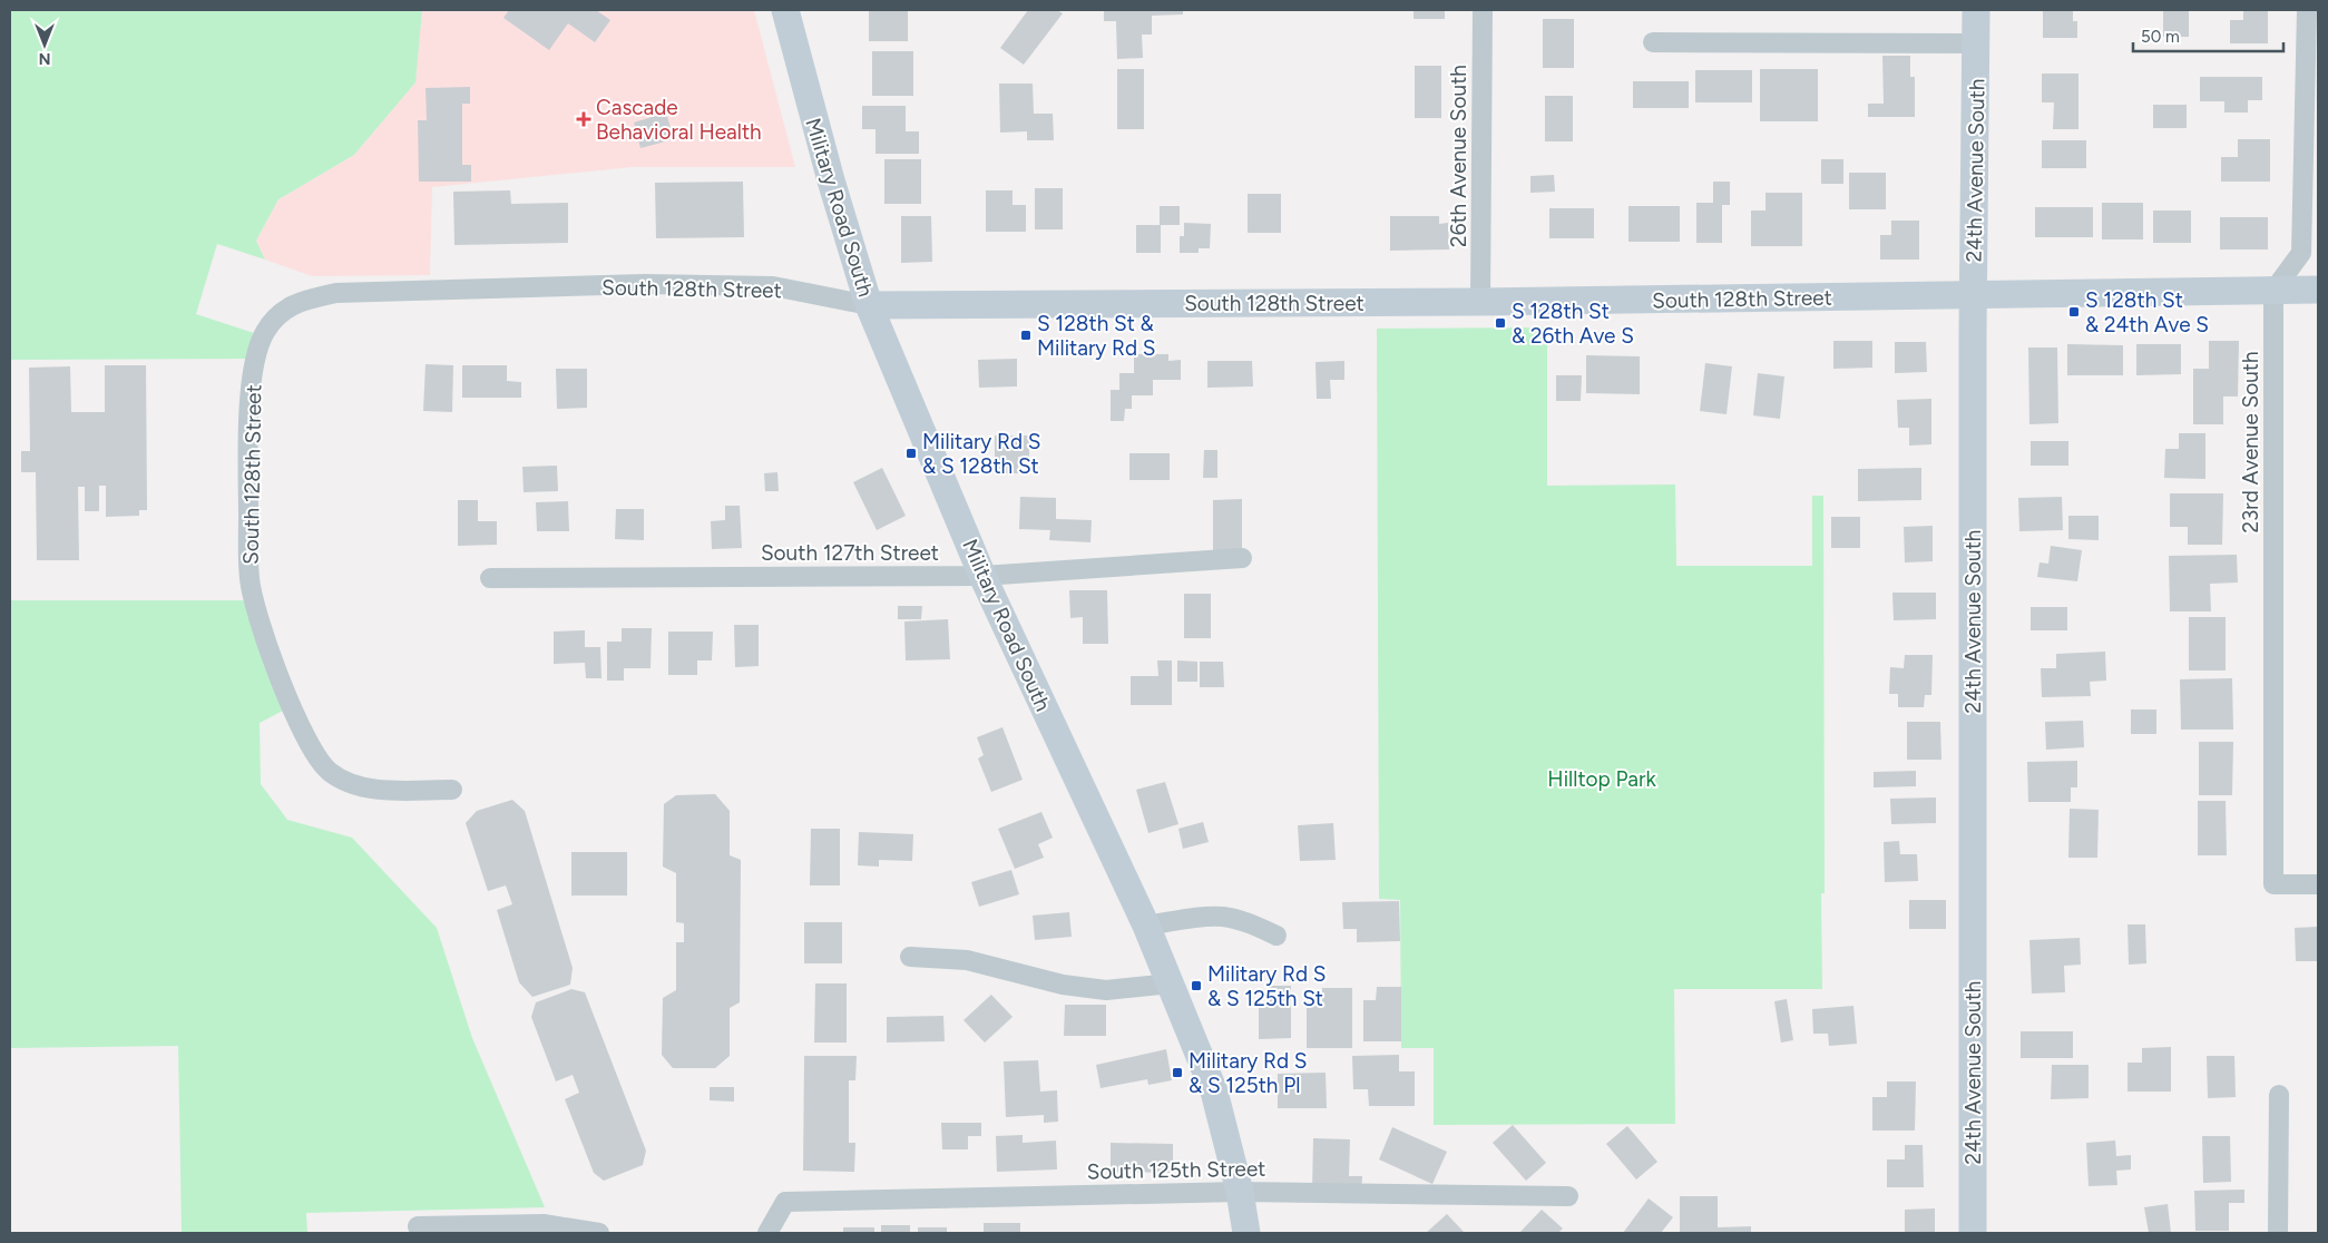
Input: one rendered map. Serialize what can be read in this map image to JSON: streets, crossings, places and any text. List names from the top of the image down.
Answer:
{
  "streets": {
    "street": [
      "26th Avenue South",
      "24th Avenue South",
      "Military Road South",
      "South 128th Street",
      "23rd Avenue South",
      "South 127th Street",
      "South 125th Street"
    ]
  },
  "crossings": [
    ["26th Avenue South", "South 128th Street"],
    ["24th Avenue South", "South 128th Street"],
    ["Military Road South", "South 128th Street"],
    ["Military Road South", "South 127th Street"],
    ["Military Road South", "South 125th Street"],
    ["South 128th Street", "23rd Avenue South"]
  ],
  "parks": ["Hilltop Park"],
  "places": {
    "health": ["Cascade Behavioral Health"],
    "transit": [
      "S 128th St & 24th Ave S",
      "S 128th St & 26th Ave S",
      "S 128th St & Military Rd S",
      "Military Rd S & S 128th St",
      "Military Rd S & S 125th St",
      "Military Rd S & S 125th Pl"
    ]
  },
  "scale_bar": "50 m",
  "north": "bottom"
}
